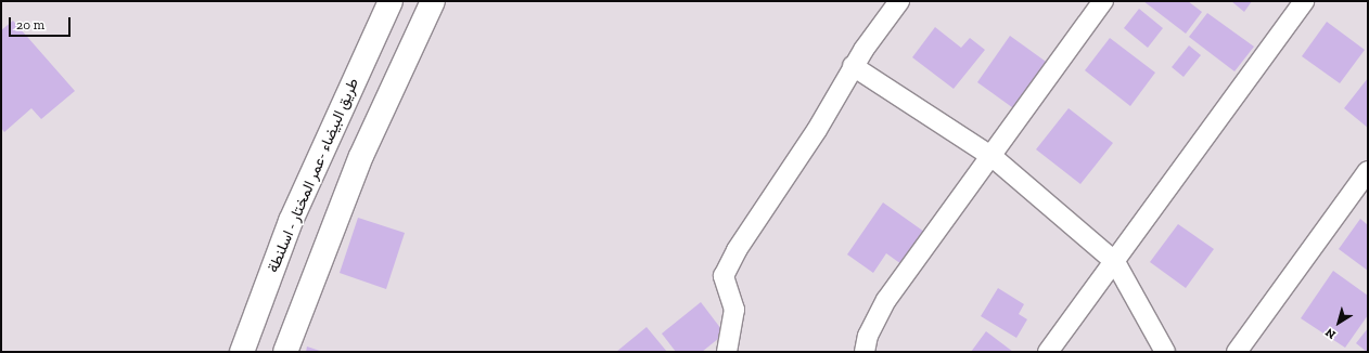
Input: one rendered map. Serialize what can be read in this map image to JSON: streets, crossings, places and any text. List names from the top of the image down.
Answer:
{
  "streets": {
    "main road": ["طريق البيضاء -عمر المختار - اسلنطة"]
  },
  "scale_bar": "20 m",
  "north": "bottom left"
}
